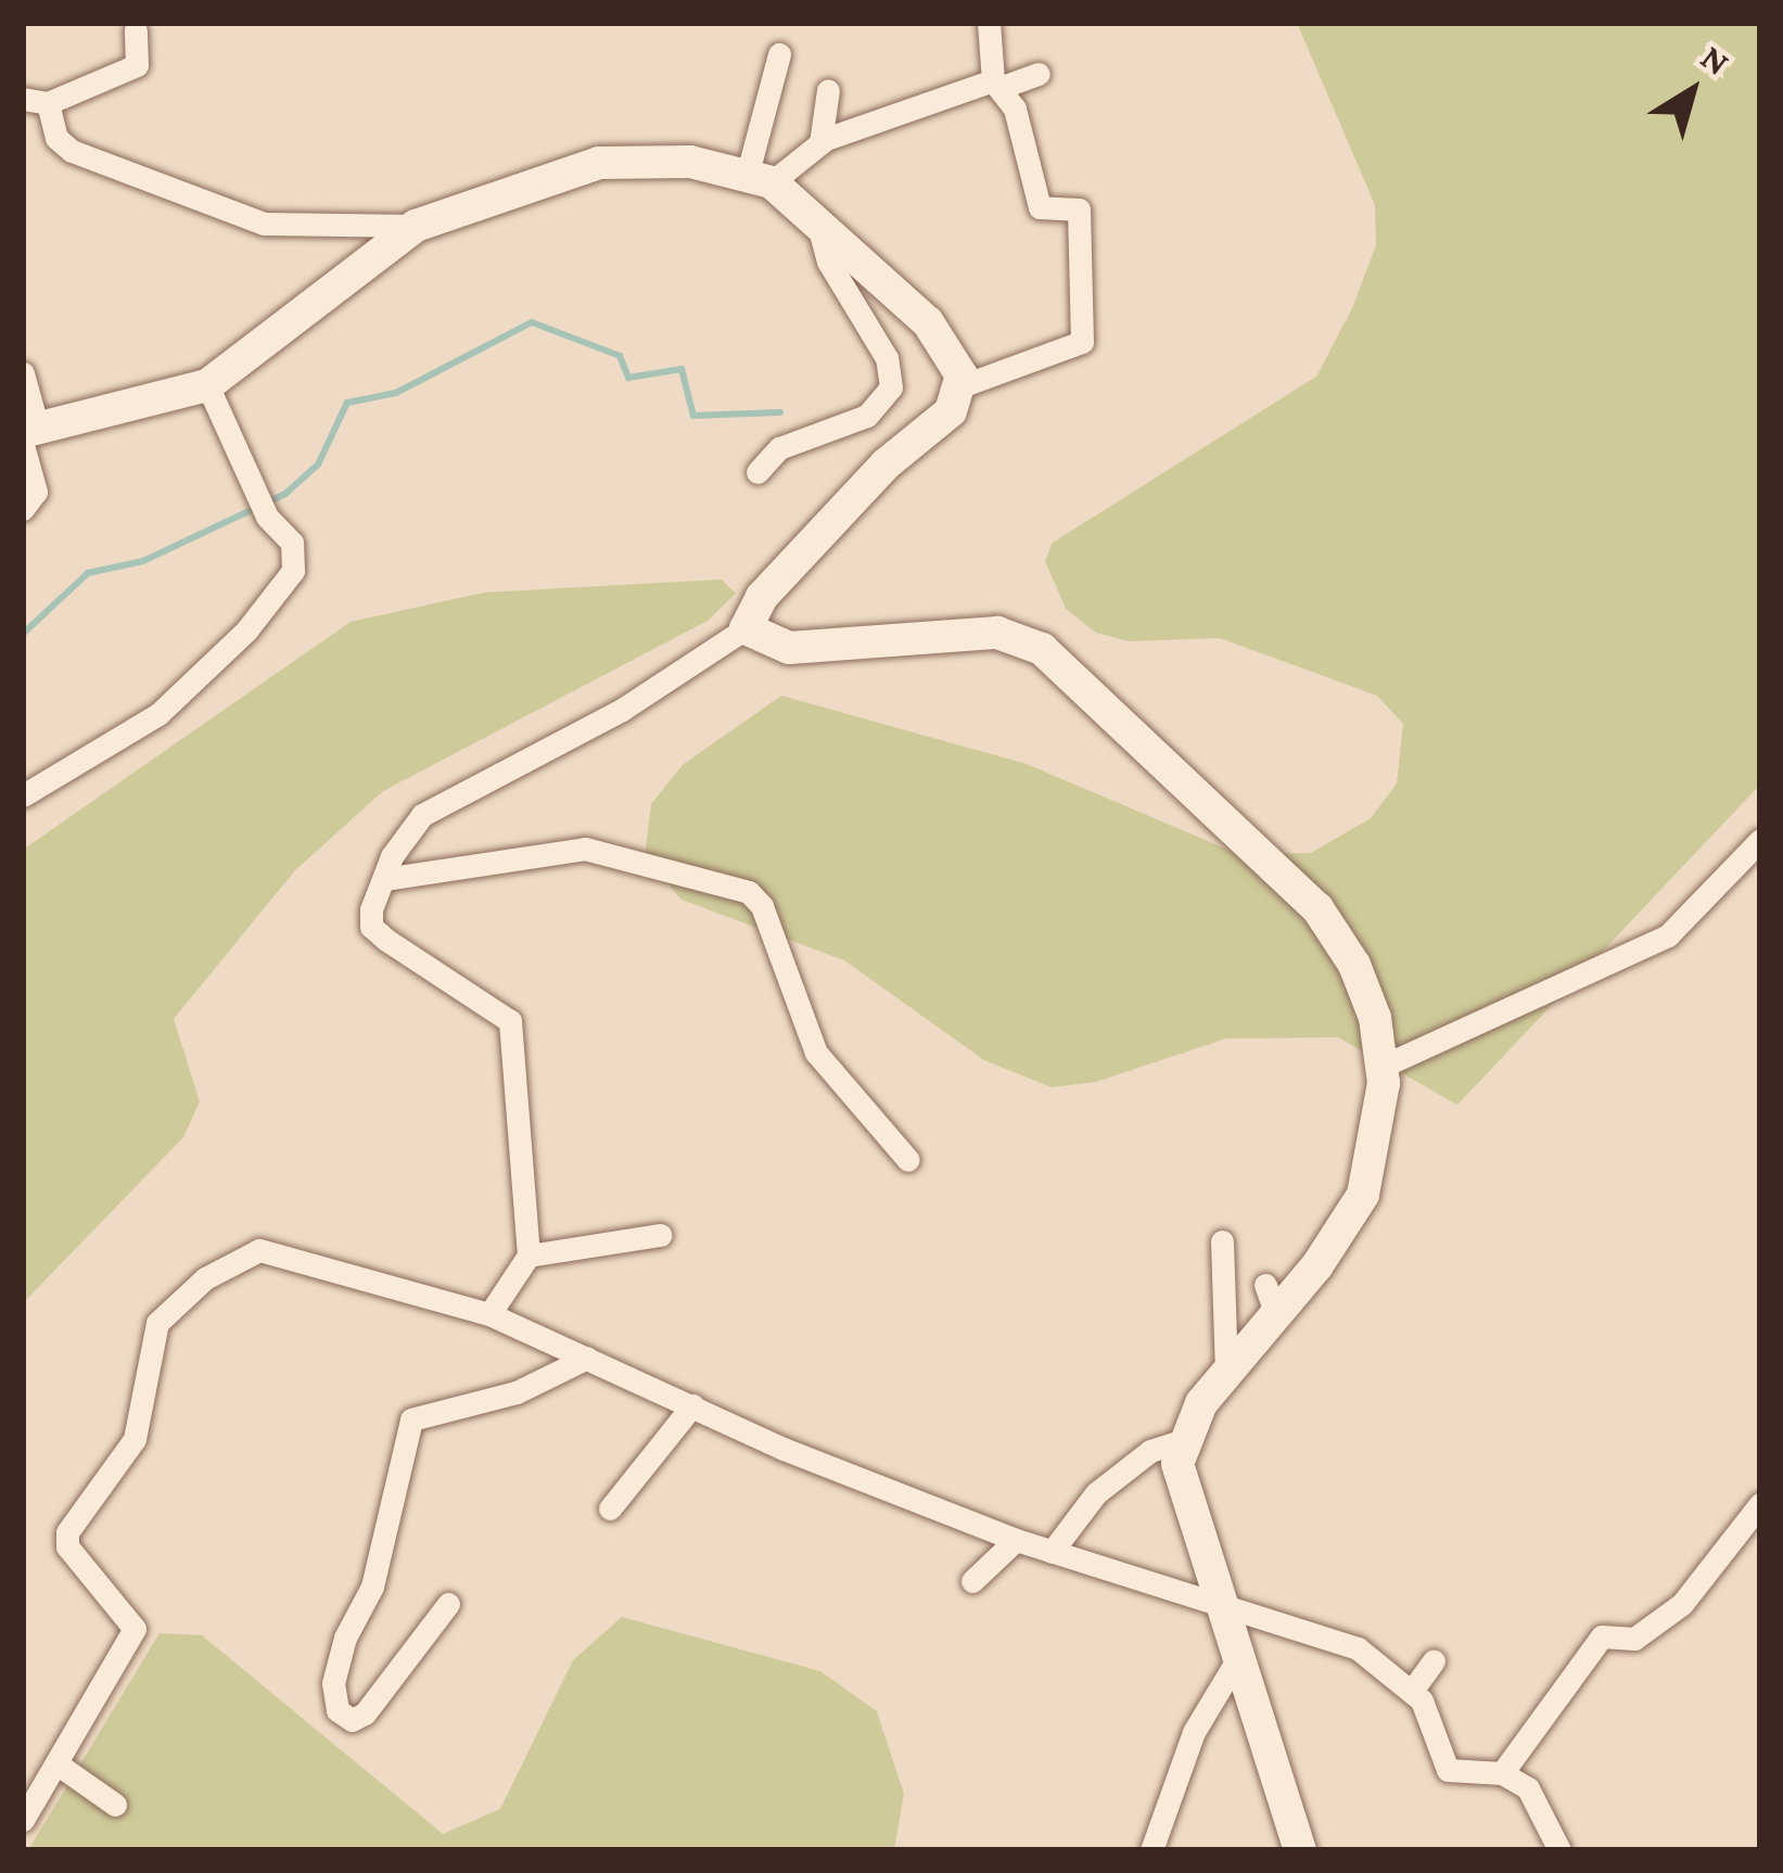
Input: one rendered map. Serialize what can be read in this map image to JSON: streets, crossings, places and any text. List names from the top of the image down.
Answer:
{
  "north": "top right"
}
